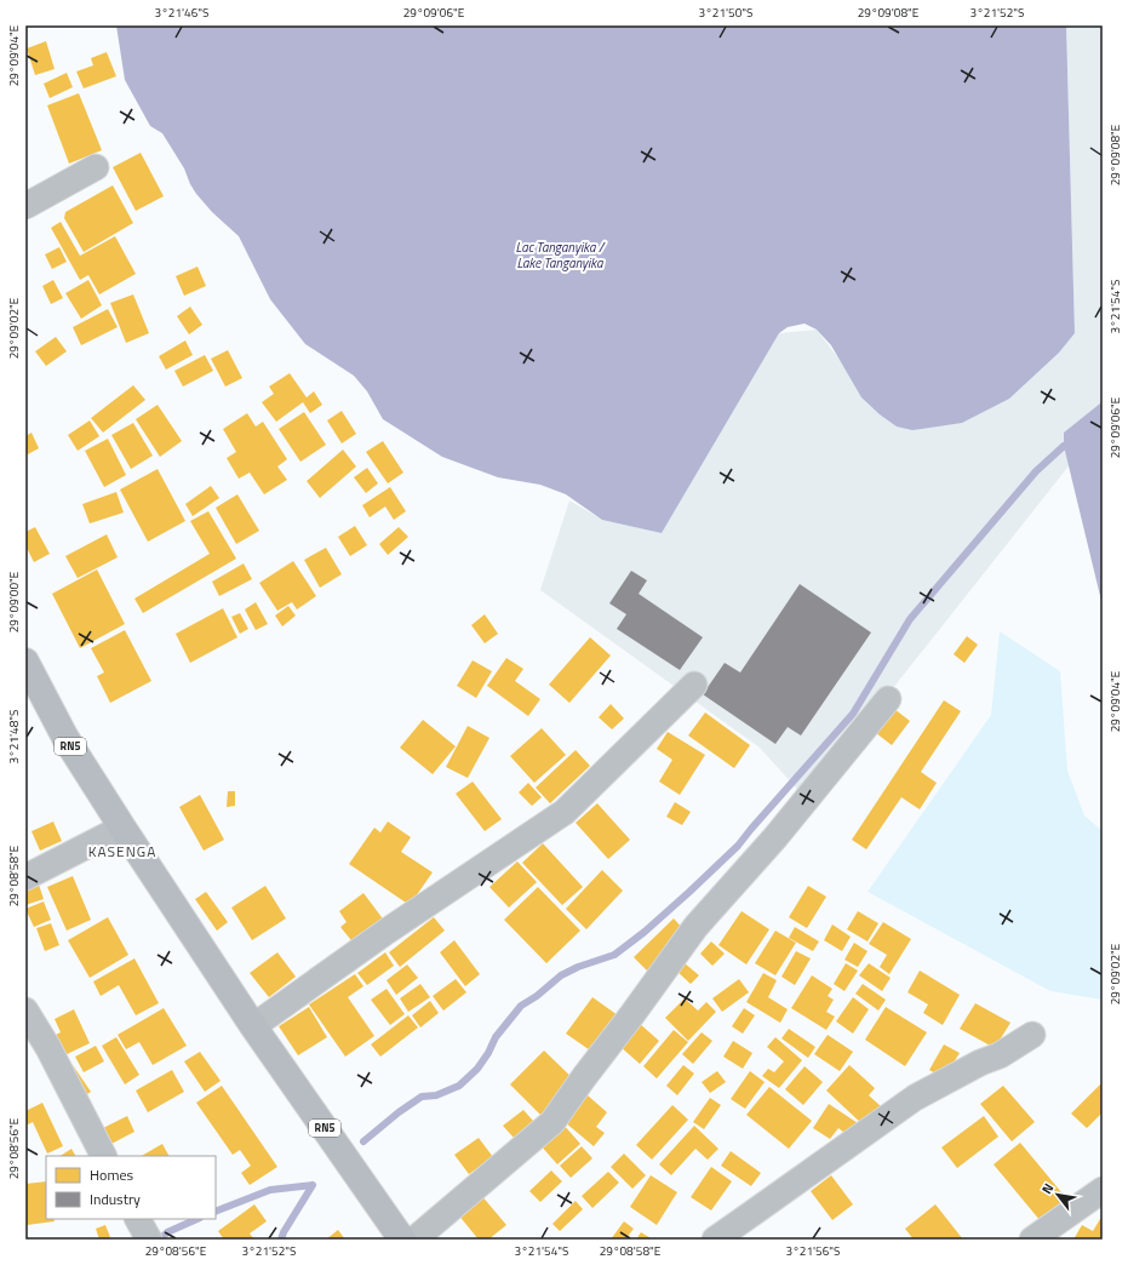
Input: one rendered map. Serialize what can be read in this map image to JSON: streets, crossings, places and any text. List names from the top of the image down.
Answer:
{
  "streets": {
    "highway": ["RN5"]
  },
  "districts": ["KASENGA"],
  "water": ["Lac Tanganyika / Lake Tanganyika"],
  "legend": ["Homes", "Industry"],
  "north": "top left",
  "coordinates": [
    "3°21'46\"S",
    "29°09'06\"E",
    "3°21'50\"S",
    "29°09'08\"E",
    "3°21'52\"S",
    "29°09'04\"E",
    "3°21'54\"S",
    "29°09'02\"E",
    "29°09'00\"E",
    "3°21'48\"S",
    "29°08'58\"E",
    "29°08'56\"E",
    "3°21'56\"S"
  ]
}
